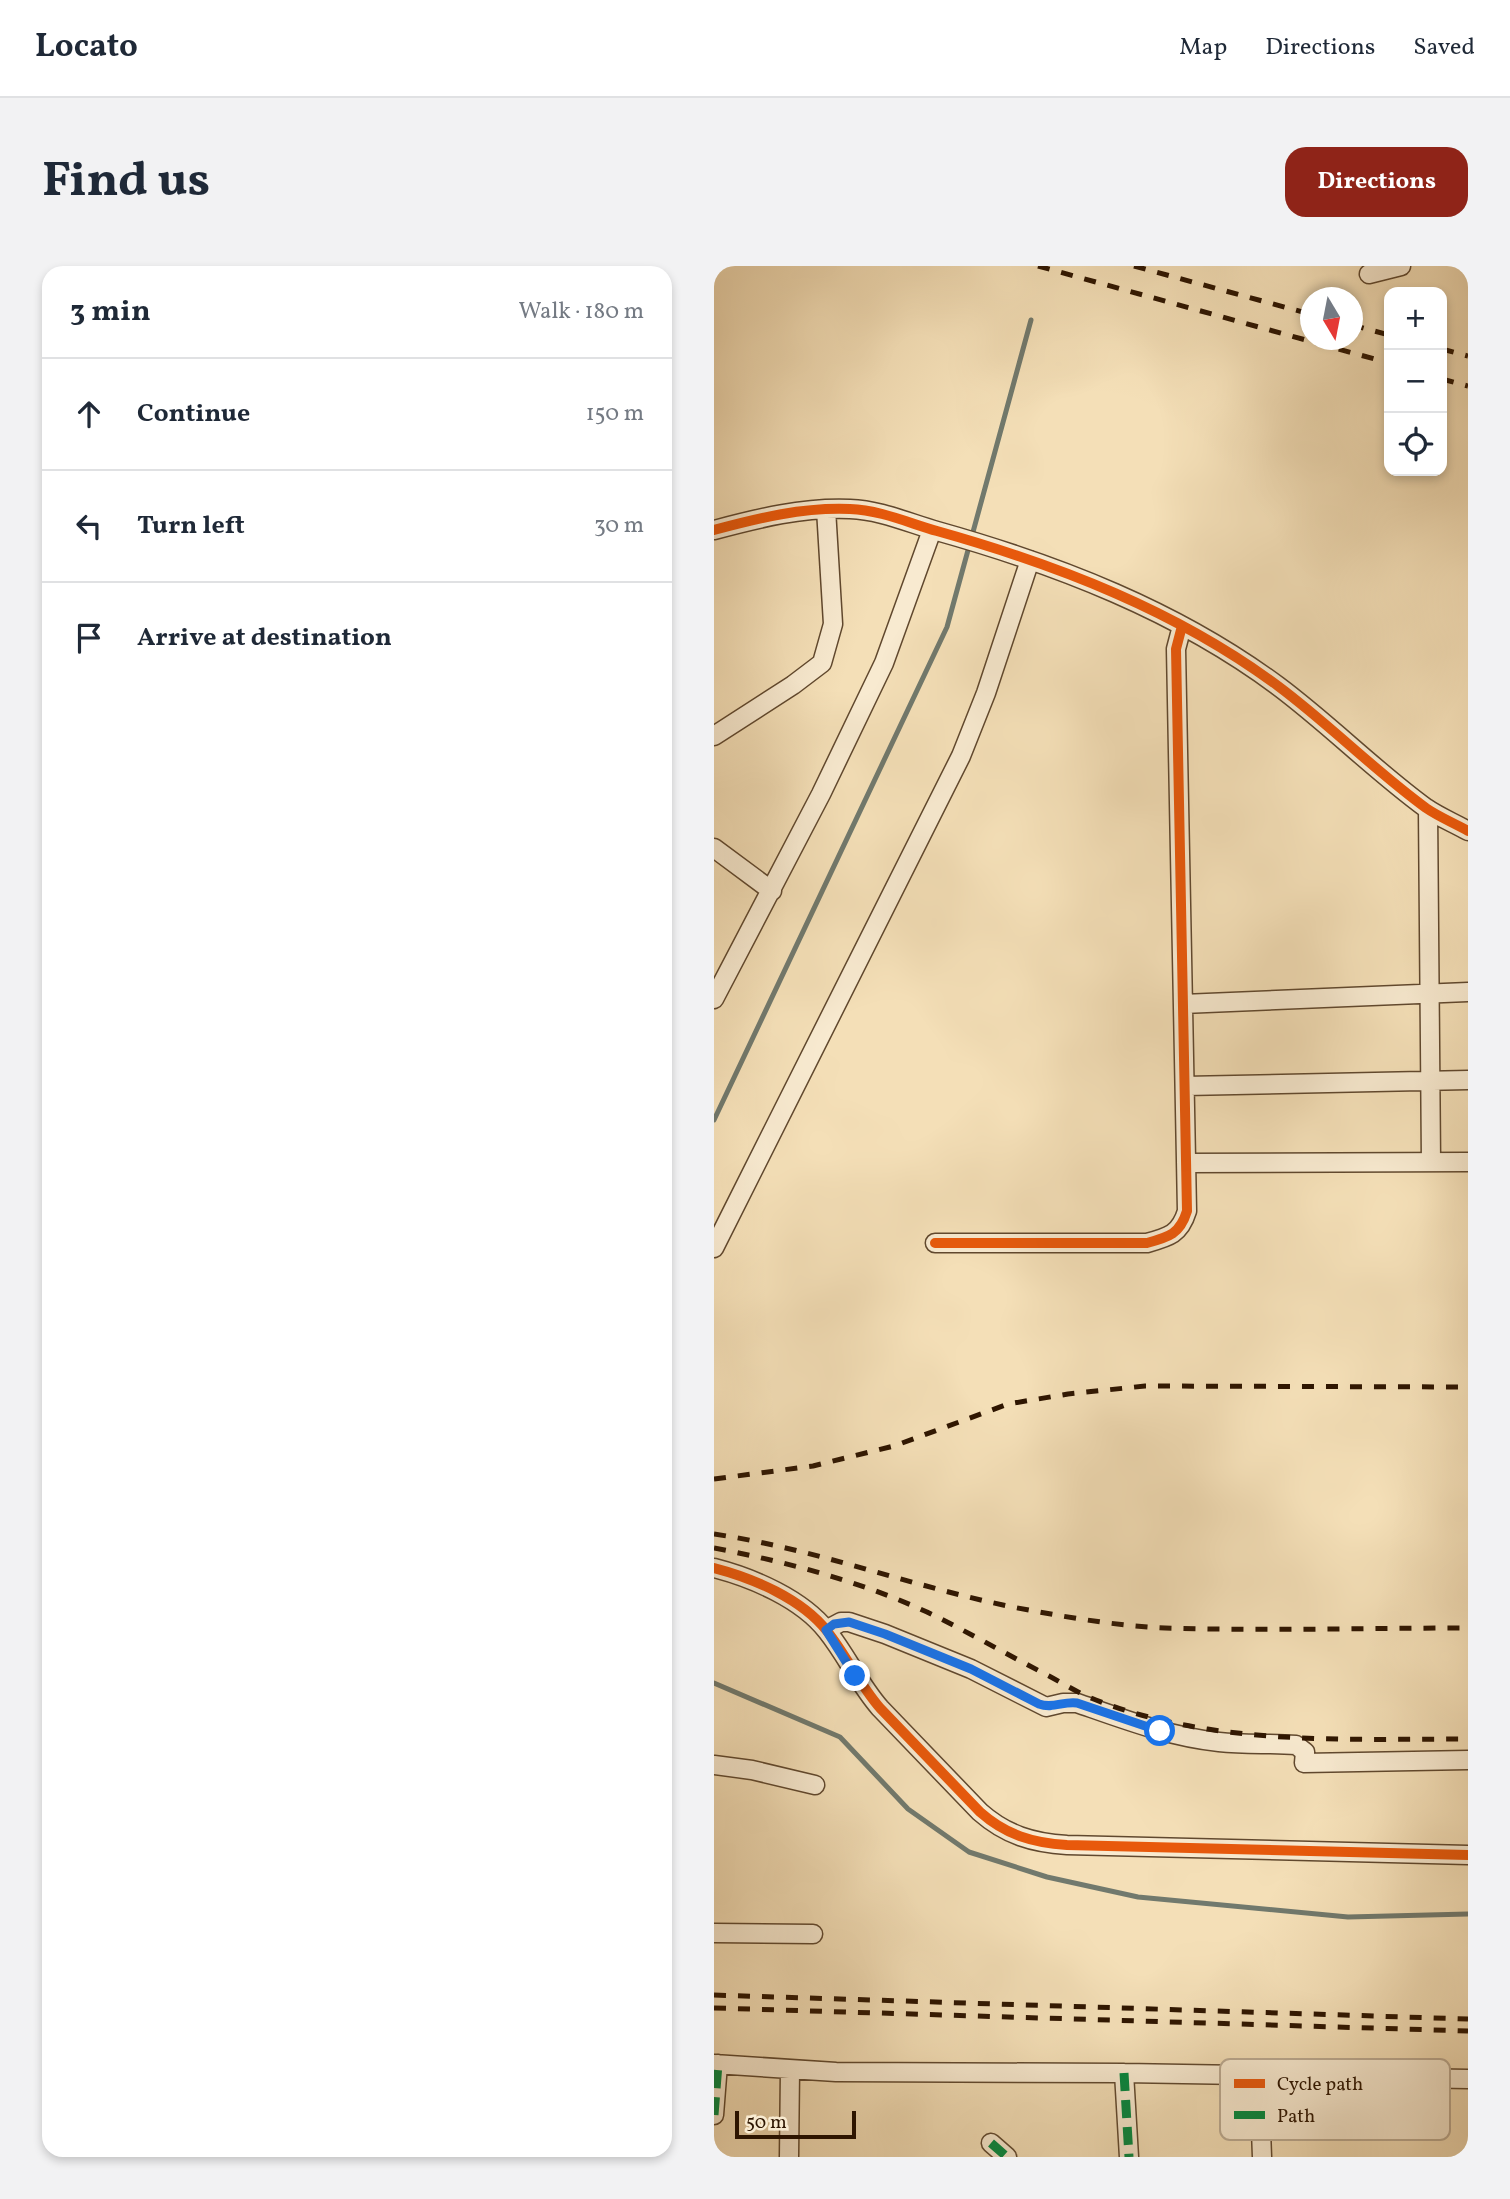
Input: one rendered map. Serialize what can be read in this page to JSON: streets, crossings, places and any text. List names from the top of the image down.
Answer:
{
  "legend": ["Cycle path", "Path"],
  "scale_bar": "50 m",
  "north": "bottom",
  "page": {
    "header": "Locato",
    "nav": ["Map", "Directions", "Saved"],
    "buttons": "Directions",
    "title": "Find us",
    "heading": ["3 min", "Walk · 180 m"],
    "map_buttons": ["+", "−"],
    "list": [
      ["Continue", "150 m"],
      ["Turn left", "30 m"],
      "Arrive at destination"
    ],
    "scale": "50 m"
  }
}
